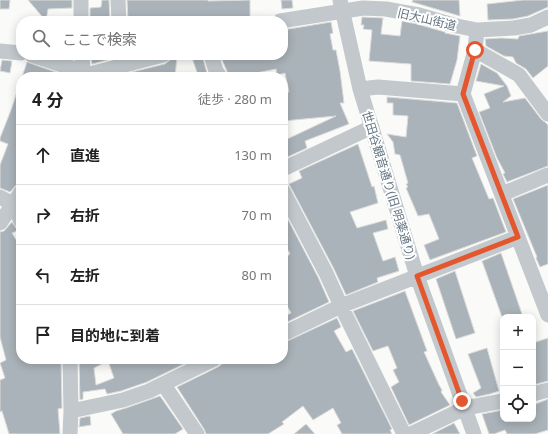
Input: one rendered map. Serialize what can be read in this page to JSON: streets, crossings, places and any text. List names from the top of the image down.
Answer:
{
  "streets": {
    "street": ["旧大山街道", "世田谷観音通り(旧 明薬通り)"]
  },
  "crossings": [
    ["旧大山街道", "世田谷観音通り(旧 明薬通り)"]
  ],
  "page": {
    "search": "ここで検索",
    "heading": ["4 分", "徒歩 · 280 m"],
    "list": [
      ["直進", "130 m"],
      ["右折", "70 m"],
      ["左折", "80 m"],
      "目的地に到着"
    ],
    "map_buttons": ["+", "−"]
  }
}
